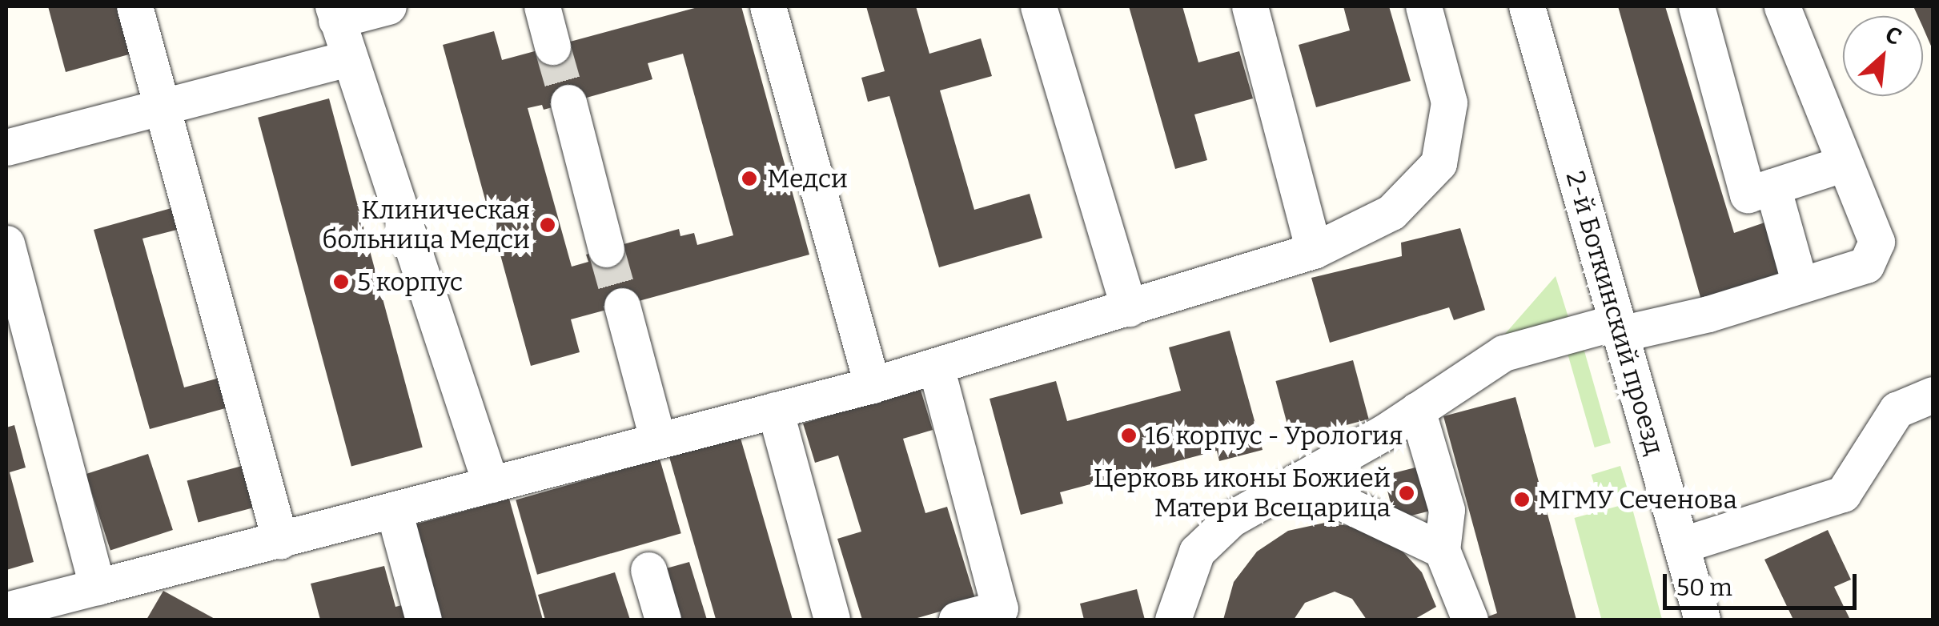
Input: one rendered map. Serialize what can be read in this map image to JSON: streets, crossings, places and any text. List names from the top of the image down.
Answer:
{
  "streets": {
    "street": ["2-й Боткинский проезд"]
  },
  "places": [
    "Медси",
    "Клиническая больница Медси",
    "5 корпус",
    "16 корпус - Урология",
    "Церковь иконы Божией Матери Всецарица",
    "МГМУ Сеченова"
  ],
  "scale_bar": "50 m",
  "north": "top right"
}
